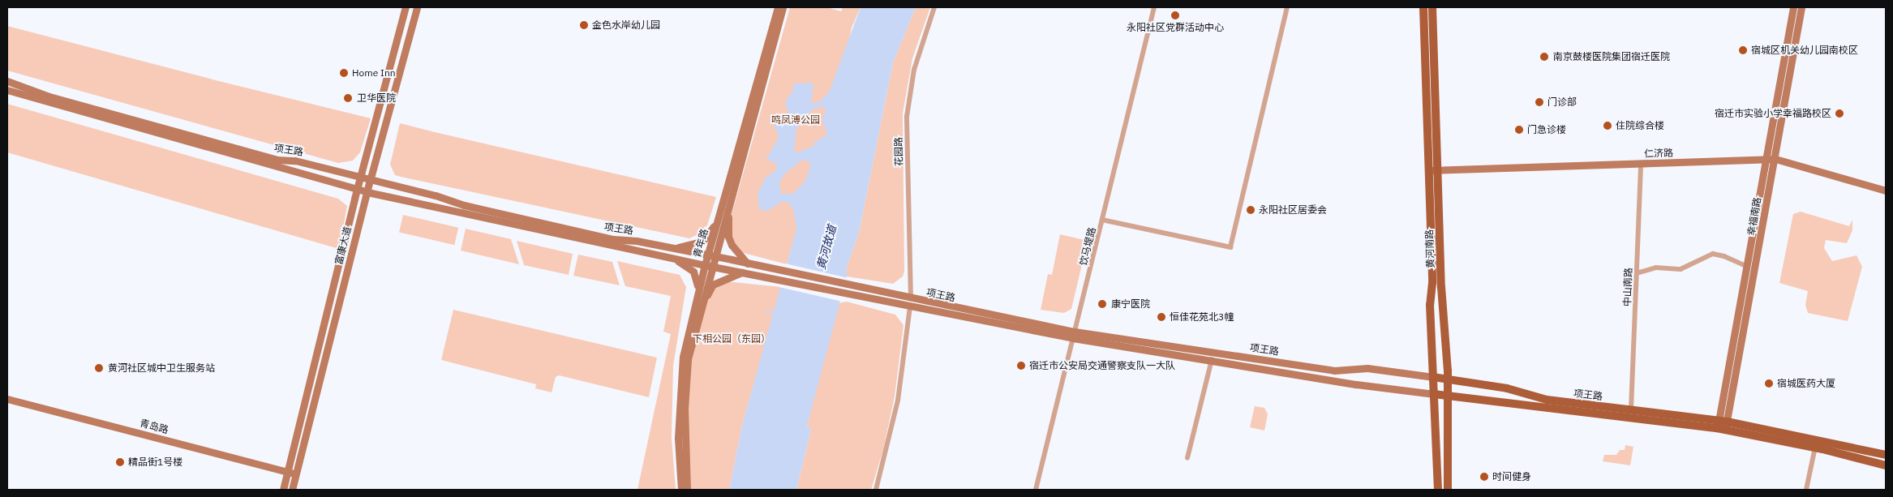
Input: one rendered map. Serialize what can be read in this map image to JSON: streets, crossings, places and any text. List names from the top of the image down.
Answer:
{
  "streets": {
    "main road": [
      "项王路",
      "仁济路",
      "幸福南路",
      "青年路",
      "富康大道",
      "黄河南路",
      "青岛路"
    ],
    "street": ["花园路", "饮马堤路", "中山南路"]
  },
  "crossings": [
    ["项王路", "花园路"],
    ["项王路", "幸福南路"],
    ["项王路", "青年路"],
    ["项王路", "富康大道"],
    ["项王路", "饮马堤路"],
    ["项王路", "黄河南路"],
    ["项王路", "中山南路"],
    ["仁济路", "幸福南路"],
    ["仁济路", "黄河南路"],
    ["仁济路", "中山南路"],
    ["富康大道", "青岛路"]
  ],
  "water": ["黄河故道"],
  "parks": ["鸣凤溥公园", "下相公园（东园）"],
  "places": [
    "永阳社区党群活动中心",
    "金色水岸幼儿园",
    "宿城区机关幼儿园南校区",
    "南京鼓楼医院集团宿迁医院",
    "Home Inn",
    "卫华医院",
    "门诊部",
    "宿迁市实验小学幸福路校区",
    "住院综合楼",
    "门急诊楼",
    "永阳社区居委会",
    "康宁医院",
    "恒佳花苑北3幢",
    "宿迁市公安局交通警察支队一大队",
    "黄河社区城中卫生服务站",
    "宿城医药大厦",
    "精品街1号楼",
    "时间健身"
  ]
}
